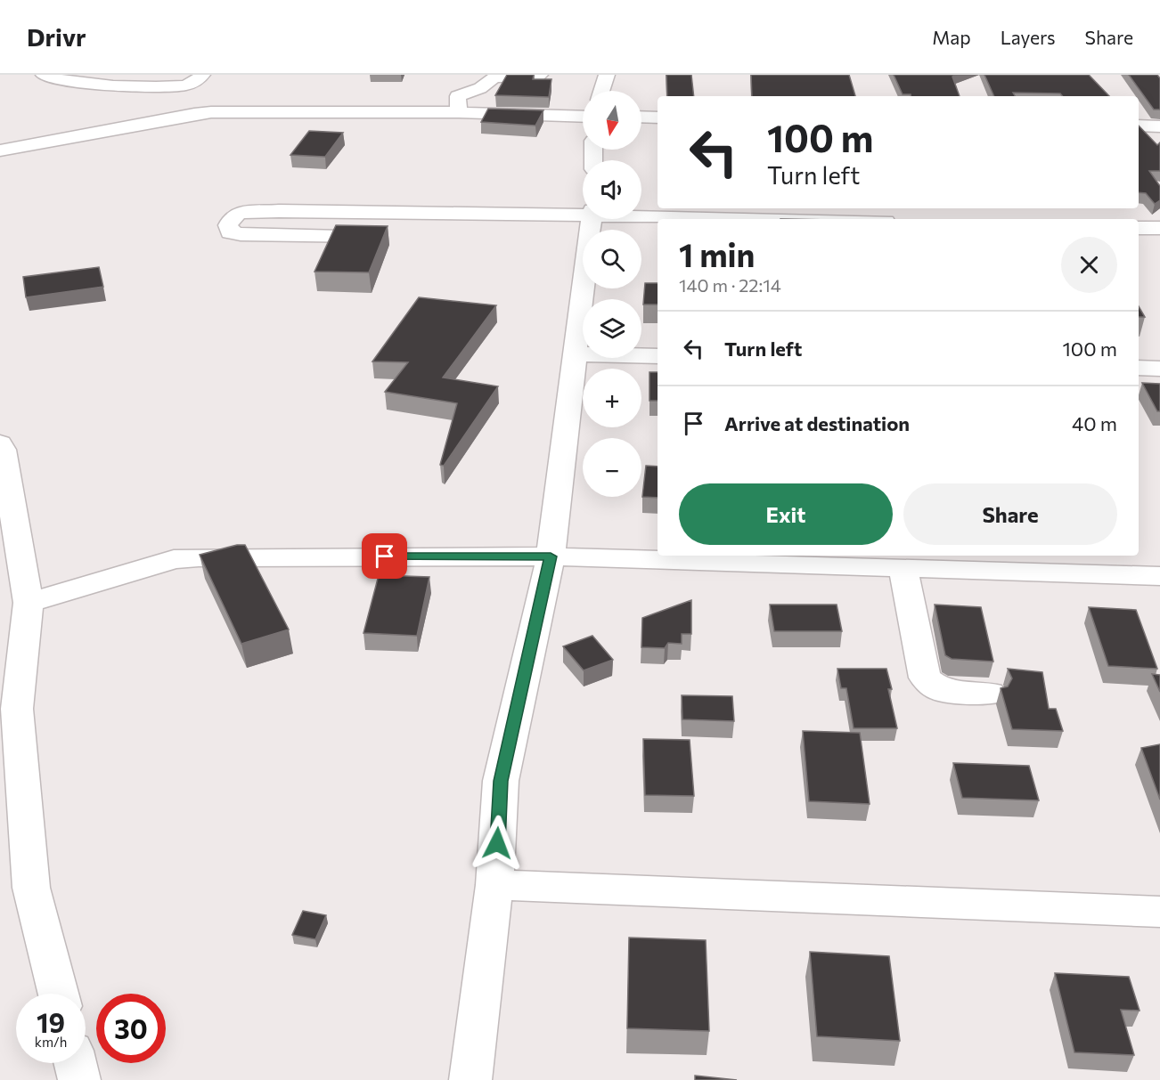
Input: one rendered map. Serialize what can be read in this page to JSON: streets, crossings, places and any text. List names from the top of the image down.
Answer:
{
  "north": "bottom",
  "page": {
    "header": "Drivr",
    "nav": ["Map", "Layers", "Share"],
    "map_buttons": ["+", "−"],
    "turn": ["100 m", "Turn left"],
    "heading": ["1 min", "140 m · 22:14"],
    "list": [
      {
        "name": "Turn left",
        "value": "100 m"
      },
      {
        "name": "Arrive at destination",
        "value": "40 m"
      }
    ],
    "buttons": ["Exit", "Share"],
    "speed": "19 km/h",
    "limit": "30"
  }
}
